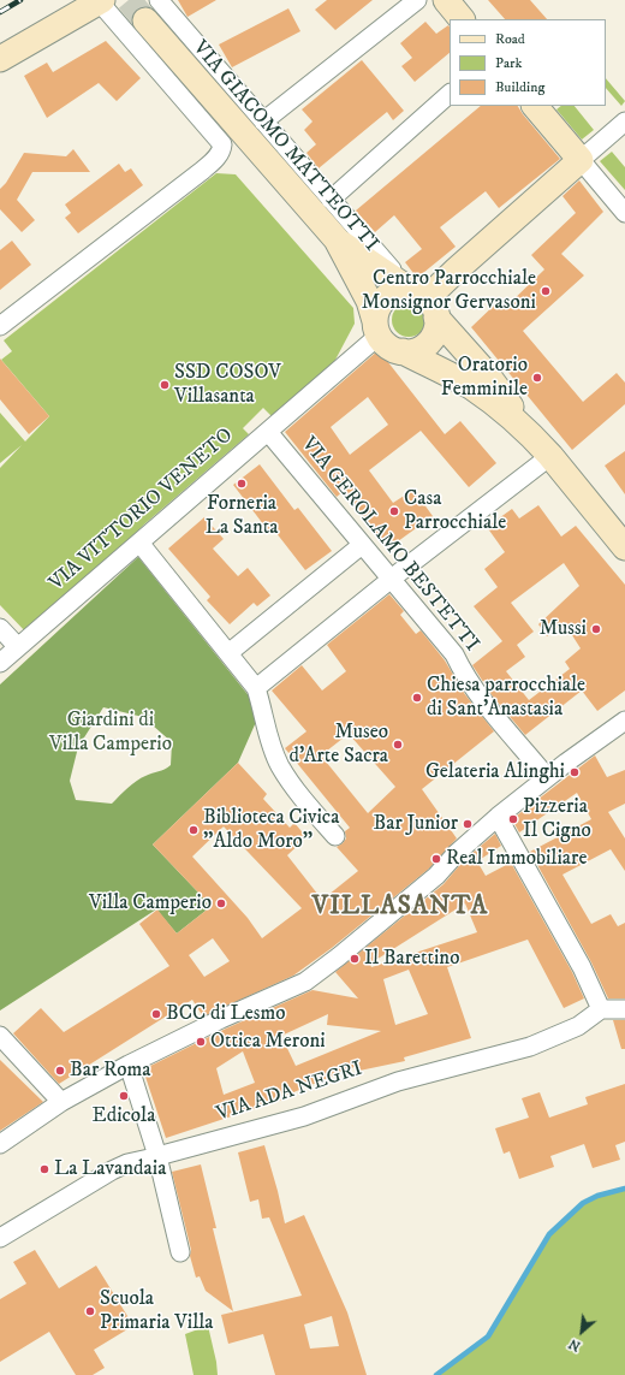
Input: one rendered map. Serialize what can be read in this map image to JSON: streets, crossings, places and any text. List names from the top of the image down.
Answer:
{
  "streets": {
    "street": [
      "VIA GIACOMO MATTEOTTI",
      "VIA VITTORIO VENETO",
      "VIA GEROLAMO BESTETTI",
      "VIA ADA NEGRI"
    ]
  },
  "crossings": [
    ["VIA GIACOMO MATTEOTTI", "VIA VITTORIO VENETO"],
    ["VIA VITTORIO VENETO", "VIA GEROLAMO BESTETTI"]
  ],
  "districts": ["VILLASANTA"],
  "parks": ["Giardini di Villa Camperio"],
  "places": [
    "Centro Parrocchiale Monsignor Gervasoni",
    "Oratorio Femminile",
    "SSD COSOV Villasanta",
    "Forneria La Santa",
    "Casa Parrocchiale",
    "Mussi",
    "Chiesa parrocchiale di Sant'Anastasia",
    "Museo d'Arte Sacra",
    "Gelateria Alinghi",
    "Pizzeria Il Cigno",
    "Bar Junior",
    "Biblioteca Civica \"Aldo Moro\"",
    "Real Immobiliare",
    "Villa Camperio",
    "Il Barettino",
    "BCC di Lesmo",
    "Ottica Meroni",
    "Bar Roma",
    "Edicola",
    "La Lavandaia",
    "Scuola Primaria Villa"
  ],
  "legend": ["Road", "Park", "Building"],
  "north": "bottom left"
}
